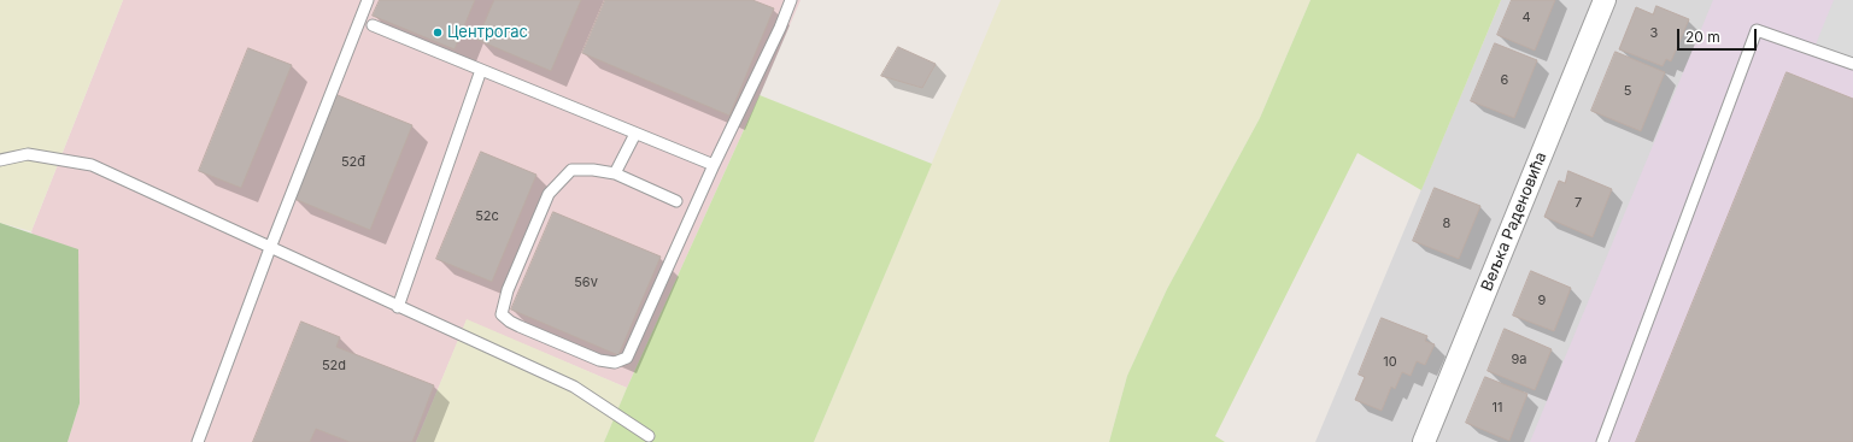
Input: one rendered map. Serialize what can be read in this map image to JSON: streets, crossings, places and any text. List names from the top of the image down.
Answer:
{
  "streets": {
    "street": ["Вељка Раденовића"]
  },
  "places": ["Центрогас"],
  "house_numbers": [
    "4",
    "3",
    "6",
    "5",
    "52đ",
    "7",
    "52c",
    "8",
    "56v",
    "9",
    "9a",
    "10",
    "52d",
    "11"
  ],
  "scale_bar": "20 m"
}
